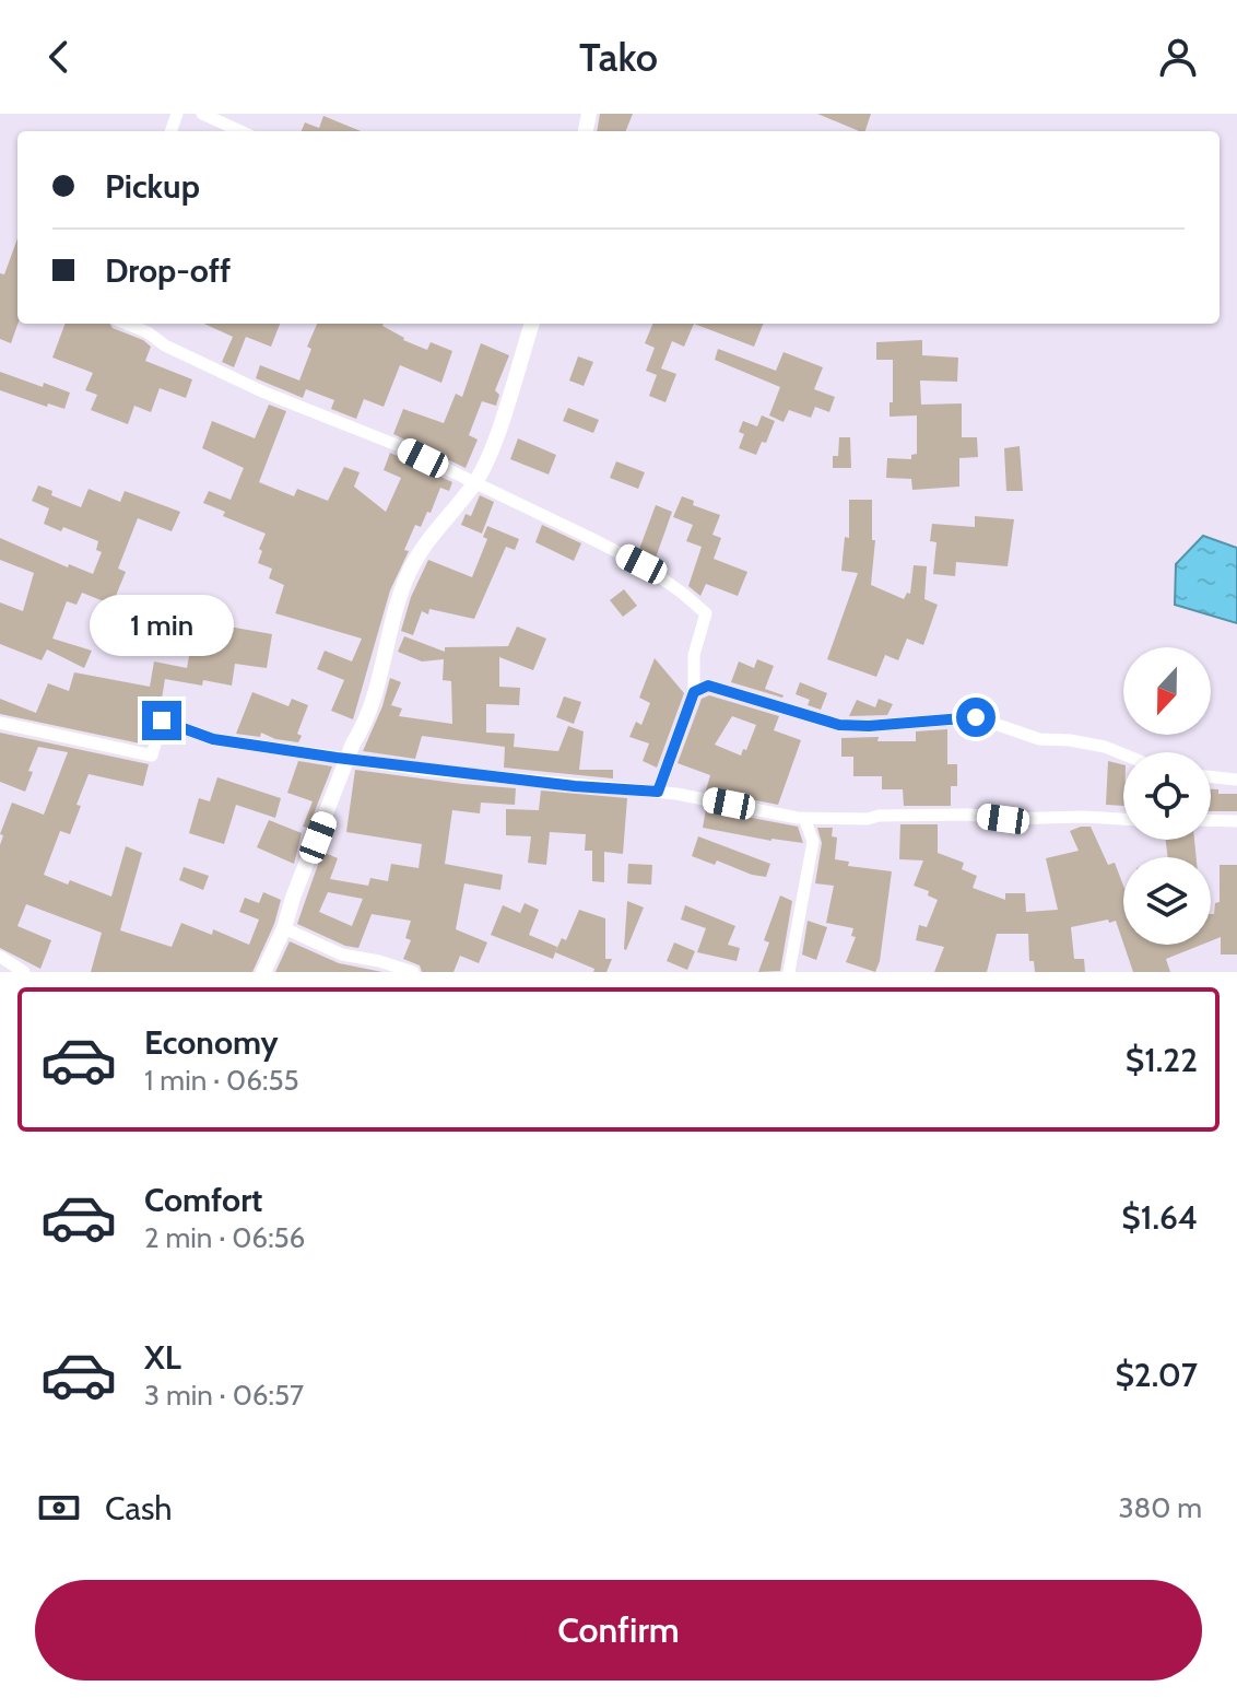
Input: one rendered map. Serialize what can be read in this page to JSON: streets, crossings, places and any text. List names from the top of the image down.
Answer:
{
  "north": "bottom",
  "page": {
    "header": "Tako",
    "banner": ["Pickup", "Drop-off"],
    "bubble": "1 min",
    "list": [
      {
        "name": "Economy",
        "note": "1 min · 06:55",
        "value": "$1.22"
      },
      {
        "name": "Comfort",
        "note": "2 min · 06:56",
        "value": "$1.64"
      },
      {
        "name": "XL",
        "note": "3 min · 06:57",
        "value": "$2.07"
      }
    ],
    "pay": ["Cash", "380 m"],
    "buttons": "Confirm"
  }
}
